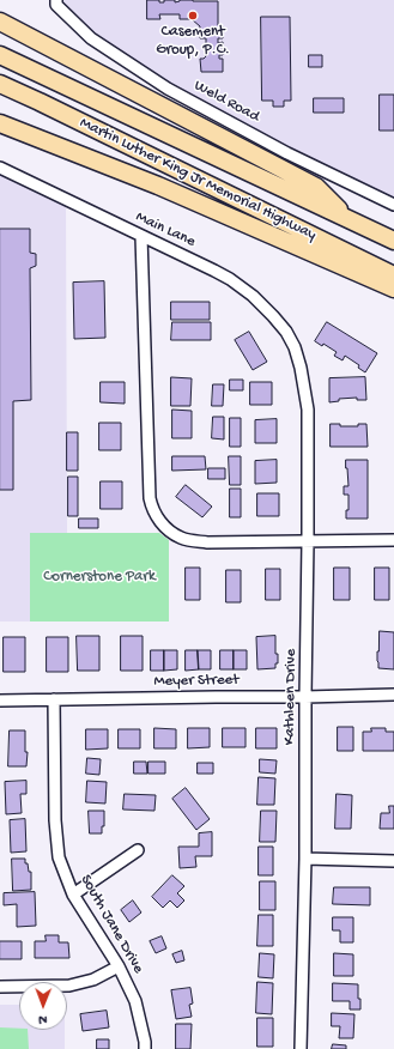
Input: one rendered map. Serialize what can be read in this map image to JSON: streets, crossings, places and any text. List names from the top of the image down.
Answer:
{
  "streets": {
    "highway": ["Martin Luther King Jr Memorial Highway"],
    "street": [
      "Weld Road",
      "Main Lane",
      "Meyer Street",
      "Kathleen Drive",
      "South Jane Drive"
    ]
  },
  "crossings": [
    ["Main Lane", "Kathleen Drive"],
    ["Meyer Street", "Kathleen Drive"],
    ["Meyer Street", "South Jane Drive"]
  ],
  "parks": ["Cornerstone Park"],
  "places": ["Casement Group, P.C."],
  "north": "bottom"
}
